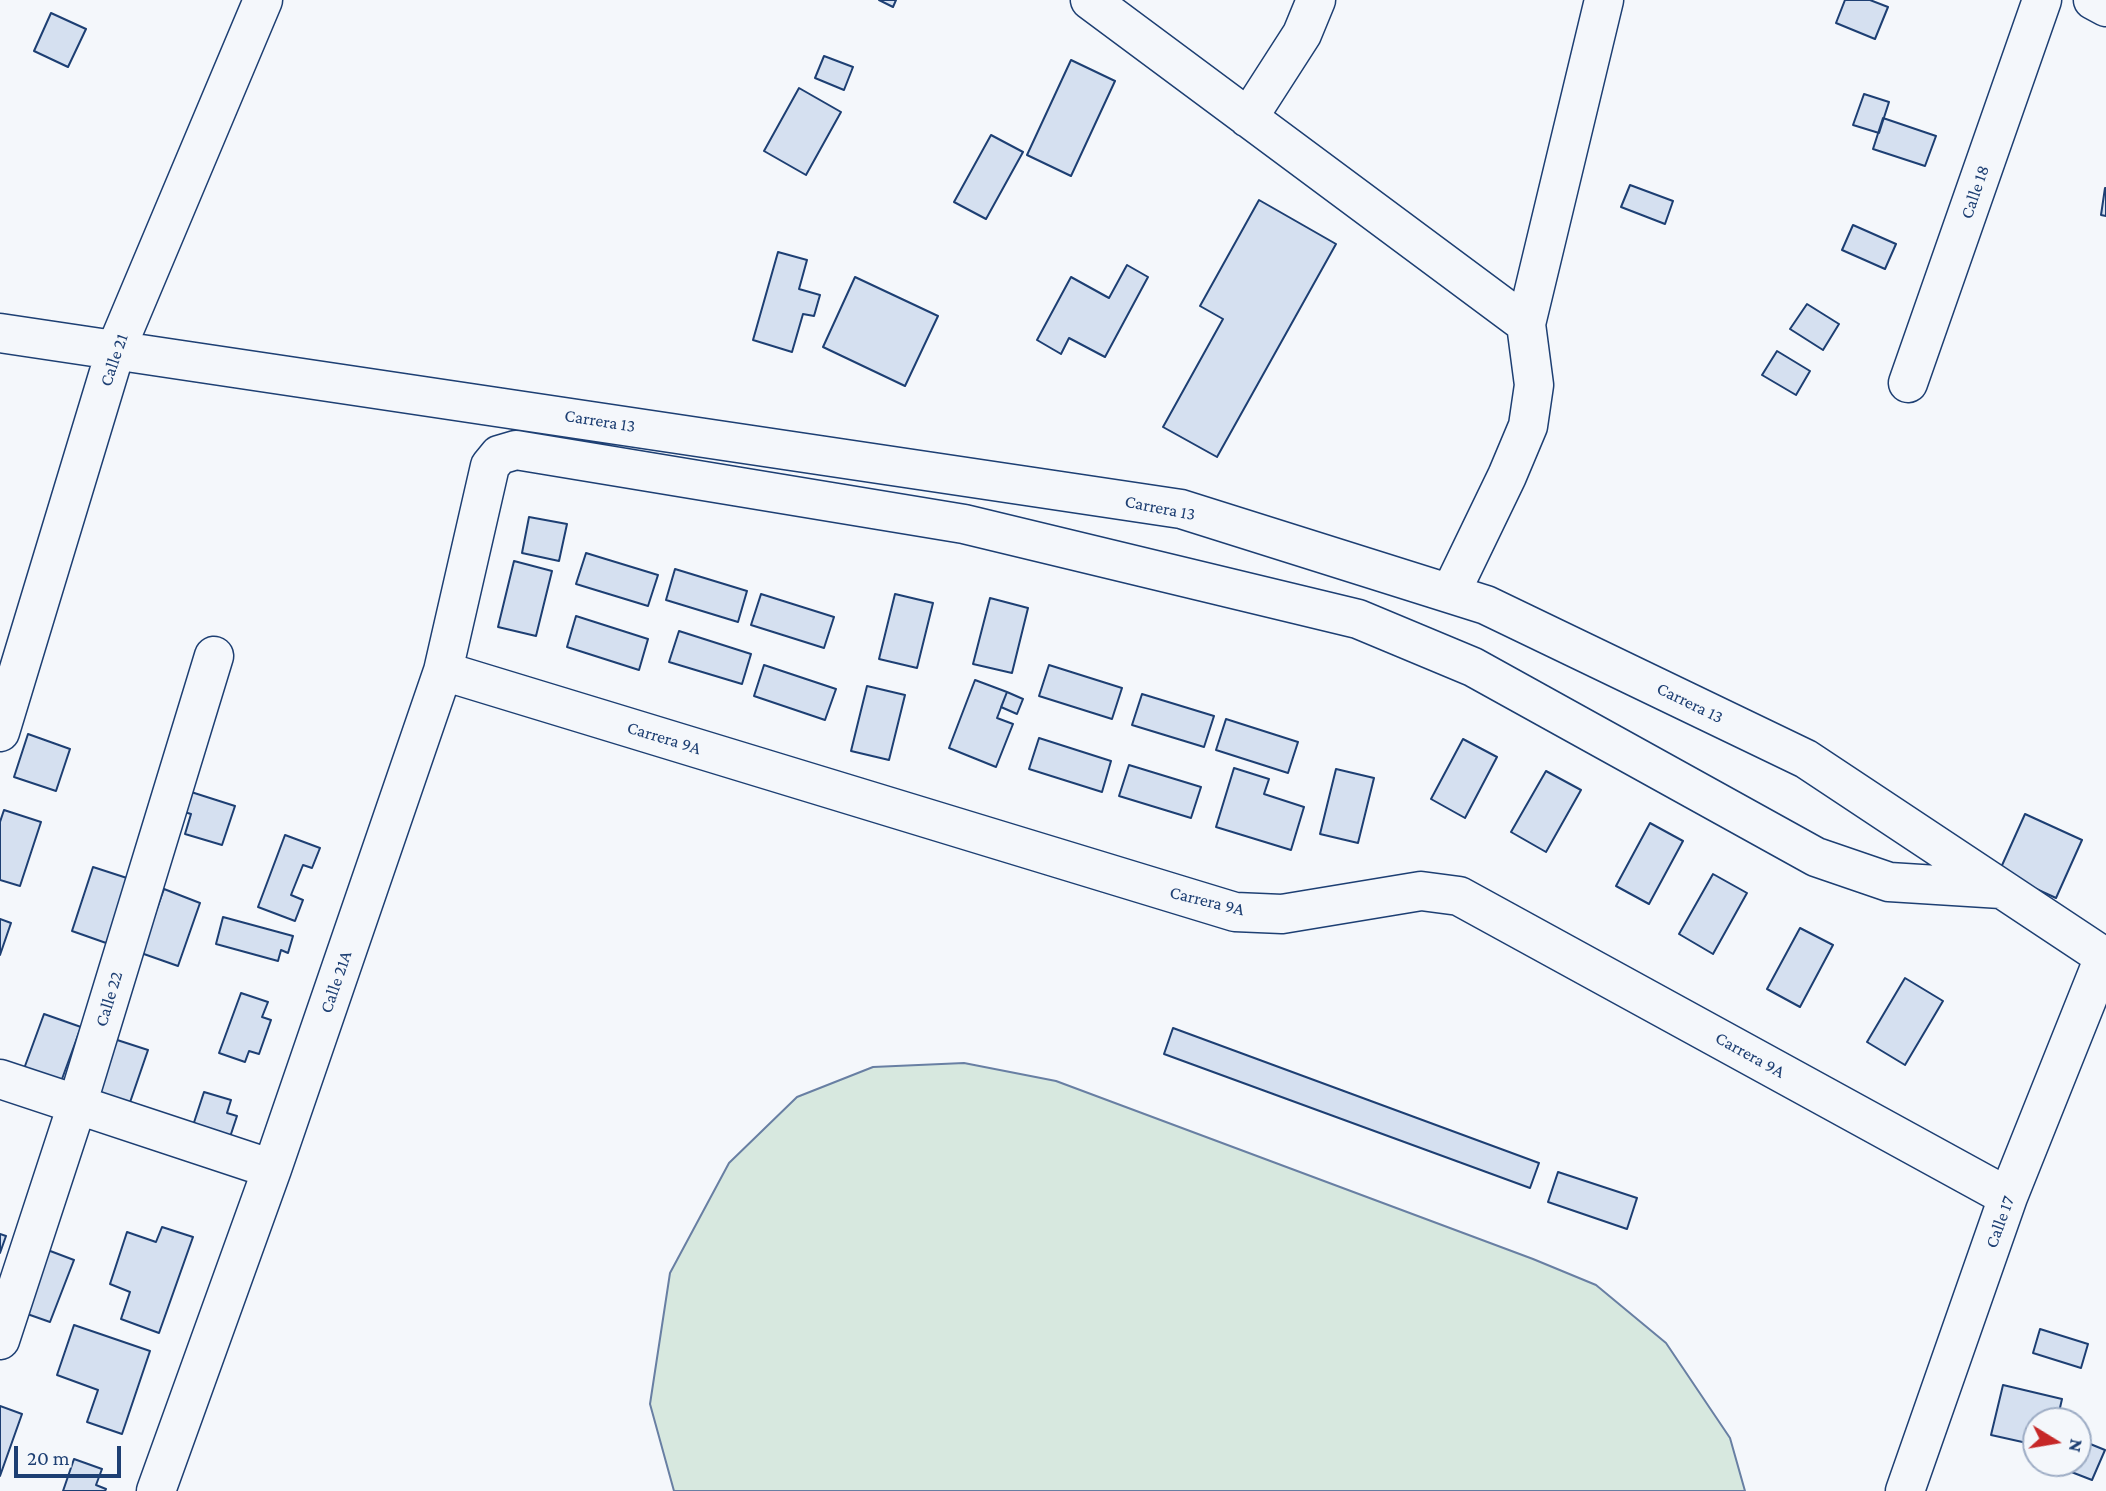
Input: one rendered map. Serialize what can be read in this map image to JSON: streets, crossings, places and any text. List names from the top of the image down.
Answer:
{
  "streets": {
    "street": [
      "Calle 18",
      "Calle 21",
      "Carrera 13",
      "Carrera 9A",
      "Calle 21A",
      "Calle 22",
      "Calle 17"
    ]
  },
  "crossings": [
    ["Calle 21", "Carrera 13"],
    ["Carrera 13", "Calle 21A"],
    ["Carrera 13", "Calle 17"],
    ["Carrera 9A", "Calle 21A"],
    ["Carrera 9A", "Calle 17"]
  ],
  "scale_bar": "20 m",
  "north": "right"
}
